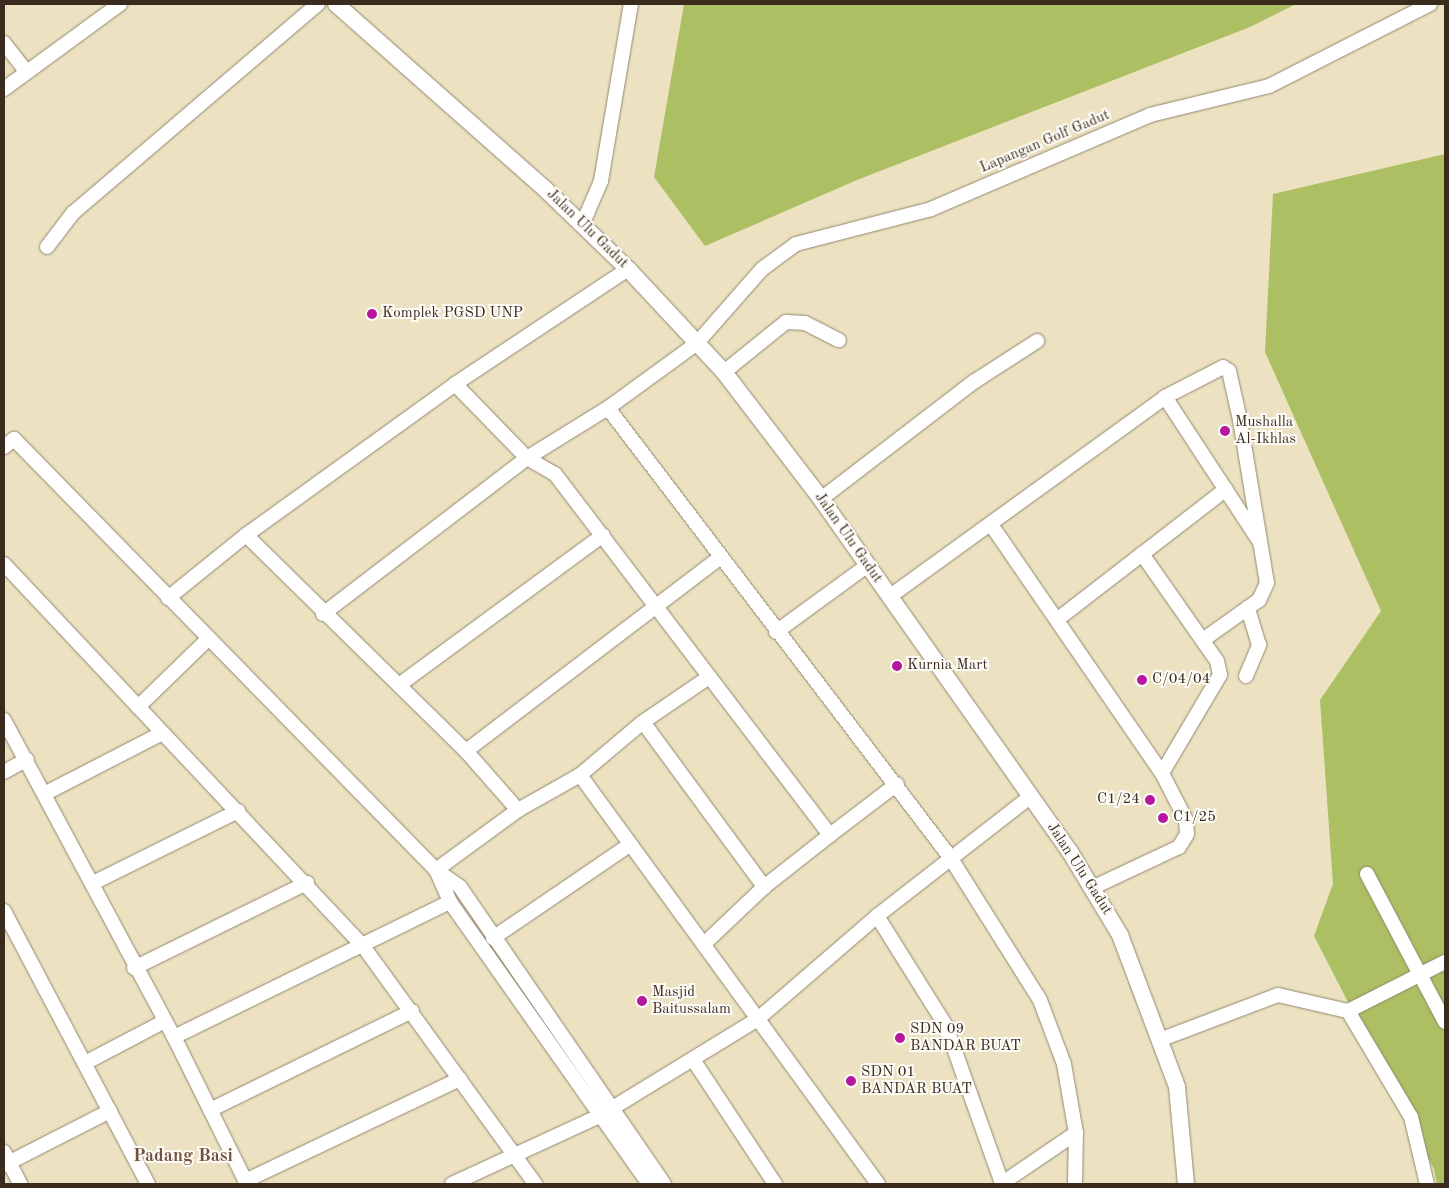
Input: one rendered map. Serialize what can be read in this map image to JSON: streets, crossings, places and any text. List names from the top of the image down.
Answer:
{
  "streets": {
    "street": ["Lapangan Golf Gadut", "Jalan Ulu Gadut"]
  },
  "crossings": [
    ["Lapangan Golf Gadut", "Jalan Ulu Gadut"]
  ],
  "districts": ["Padang Basi"],
  "places": [
    "Komplek PGSD UNP",
    "Mushalla Al-Ikhlas",
    "Kurnia Mart",
    "C/04/04",
    "C1/24",
    "C1/25",
    "Masjid Baitussalam",
    "SDN 09 BANDAR BUAT",
    "SDN 01 BANDAR BUAT"
  ]
}
